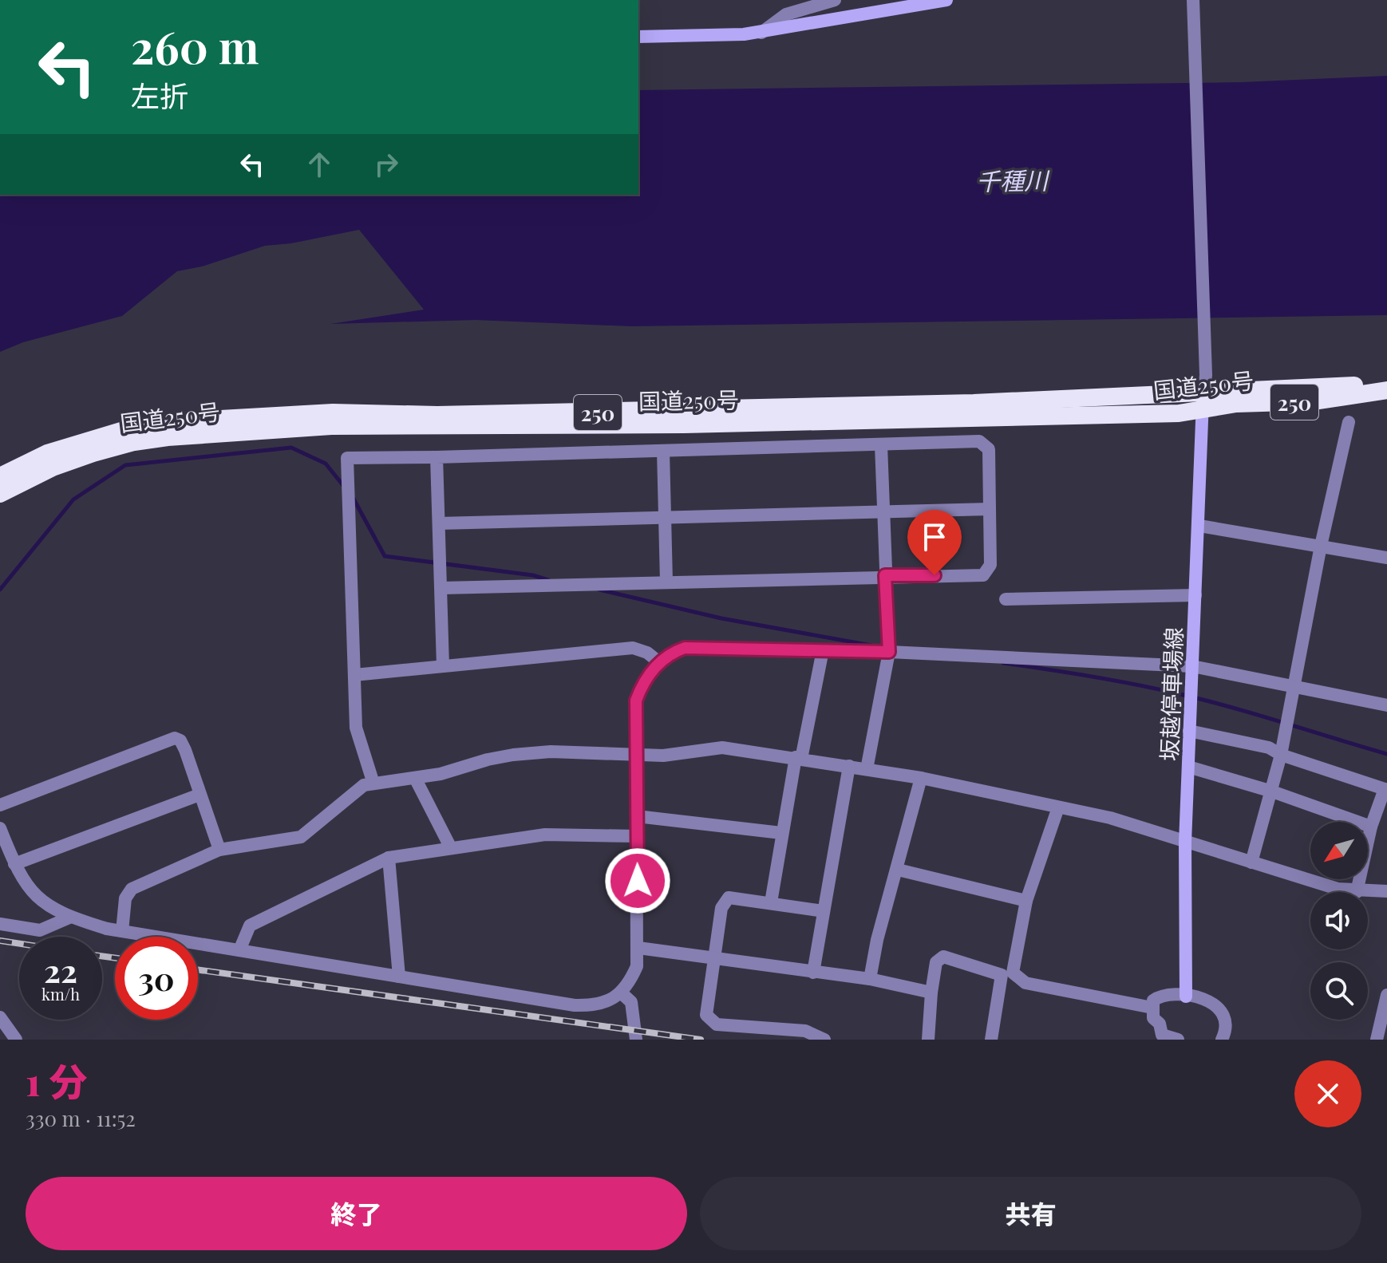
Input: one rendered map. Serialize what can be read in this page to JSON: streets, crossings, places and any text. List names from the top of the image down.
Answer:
{
  "streets": {
    "highway": ["国道250号", "250"],
    "main road": ["坂越停車場線"]
  },
  "crossings": [
    ["国道250号", "坂越停車場線"]
  ],
  "water": ["千種川"],
  "north": "bottom left",
  "page": {
    "turn": ["260 m", "左折"],
    "speed": "22 km/h",
    "limit": "30",
    "heading": ["1 分", "330 m · 11:52"],
    "buttons": ["終了", "共有"]
  }
}
